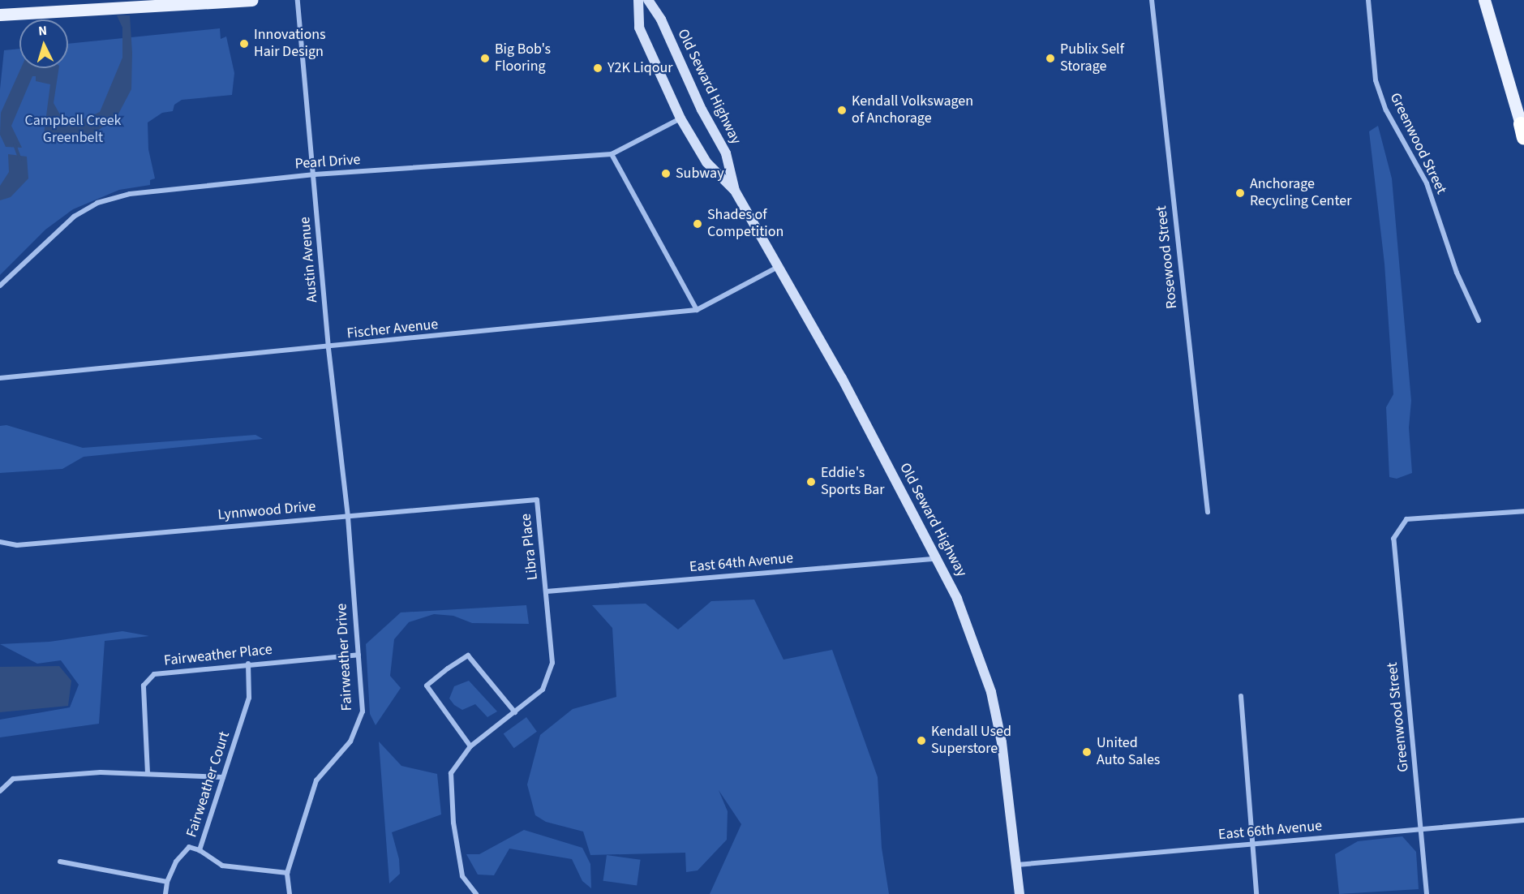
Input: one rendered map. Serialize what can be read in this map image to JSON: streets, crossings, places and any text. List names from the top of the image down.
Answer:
{
  "streets": {
    "main road": ["Old Seward Highway"],
    "street": [
      "Greenwood Street",
      "Pearl Drive",
      "Rosewood Street",
      "Austin Avenue",
      "Fischer Avenue",
      "Lynnwood Drive",
      "Libra Place",
      "East 64th Avenue",
      "Fairweather Place",
      "Fairweather Drive",
      "Fairweather Court",
      "East 66th Avenue"
    ]
  },
  "crossings": [
    ["Old Seward Highway", "Pearl Drive"],
    ["Old Seward Highway", "Fischer Avenue"],
    ["Old Seward Highway", "East 64th Avenue"],
    ["Old Seward Highway", "East 66th Avenue"],
    ["Greenwood Street", "East 66th Avenue"],
    ["Pearl Drive", "Austin Avenue"],
    ["Austin Avenue", "Fischer Avenue"],
    ["Austin Avenue", "Lynnwood Drive"],
    ["Austin Avenue", "Fairweather Drive"],
    ["Lynnwood Drive", "Libra Place"],
    ["Lynnwood Drive", "Fairweather Drive"],
    ["Libra Place", "East 64th Avenue"],
    ["Fairweather Place", "Fairweather Drive"],
    ["Fairweather Place", "Fairweather Court"],
    ["Fairweather Drive", "Fairweather Court"]
  ],
  "parks": ["Campbell Creek Greenbelt"],
  "places": [
    "Innovations Hair Design",
    "Big Bob's Flooring",
    "Publix Self Storage",
    "Y2K Liqour",
    "Kendall Volkswagen of Anchorage",
    "Subway",
    "Anchorage Recycling Center",
    "Shades of Competition",
    "Eddie's Sports Bar",
    "Kendall Used Superstore",
    "United Auto Sales"
  ],
  "north": "top"
}
